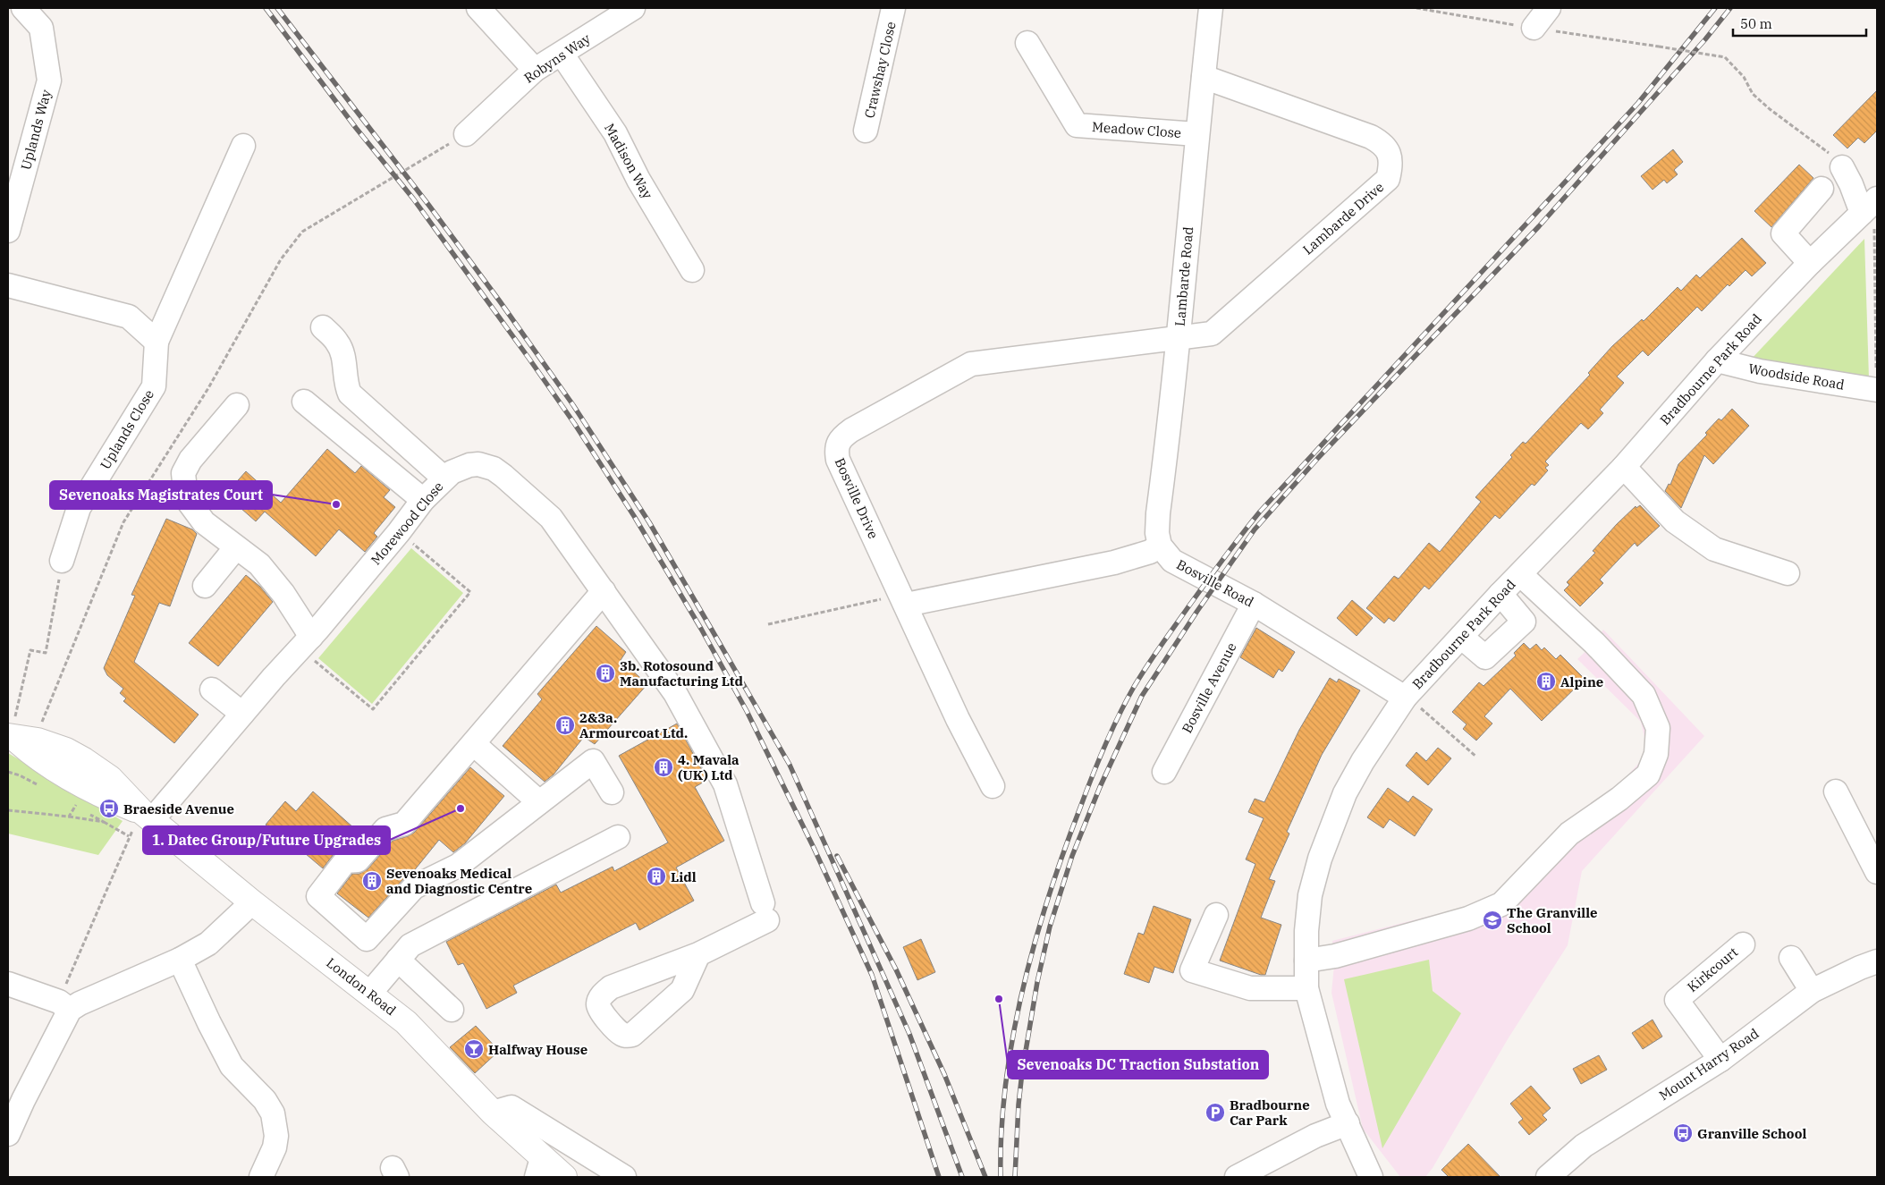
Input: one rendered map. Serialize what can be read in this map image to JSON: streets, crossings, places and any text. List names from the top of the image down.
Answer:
{
  "streets": {
    "main road": ["London Road"],
    "street": [
      "Robyns Way",
      "Crawshay Close",
      "Uplands Way",
      "Meadow Close",
      "Madison Way",
      "Lambarde Drive",
      "Lambarde Road",
      "Bradbourne Park Road",
      "Woodside Road",
      "Uplands Close",
      "Bosville Drive",
      "Morewood Close",
      "Bosville Road",
      "Bosville Avenue",
      "Kirkcourt",
      "Mount Harry Road"
    ]
  },
  "crossings": [
    ["Robyns Way", "Madison Way"],
    ["Meadow Close", "Lambarde Road"],
    ["Lambarde Drive", "Lambarde Road"],
    ["Lambarde Drive", "Bosville Drive"],
    ["Lambarde Road", "Bosville Drive"],
    ["Lambarde Road", "Bosville Road"],
    ["Bradbourne Park Road", "Woodside Road"],
    ["Bradbourne Park Road", "Bosville Road"],
    ["Morewood Close", "London Road"],
    ["Bosville Road", "Bosville Avenue"],
    ["Kirkcourt", "Mount Harry Road"]
  ],
  "places": {
    "other": ["Sevenoaks Magistrates Court", "1. Datec Group/Future Upgrades", "Sevenoaks DC Traction Substation"],
    "building": [
      "3b. Rotosound Manufacturing Ltd",
      "Alpine",
      "2&3a. Armourcoat Ltd.",
      "4. Mavala (UK) Ltd",
      "Lidl",
      "Sevenoaks Medical and Diagnostic Centre"
    ],
    "bus stop": ["Braeside Avenue", "Granville School"],
    "school or university": ["The Granville School"],
    "bar": ["Halfway House"],
    "parking": ["Bradbourne Car Park"]
  },
  "scale_bar": "50 m"
}
